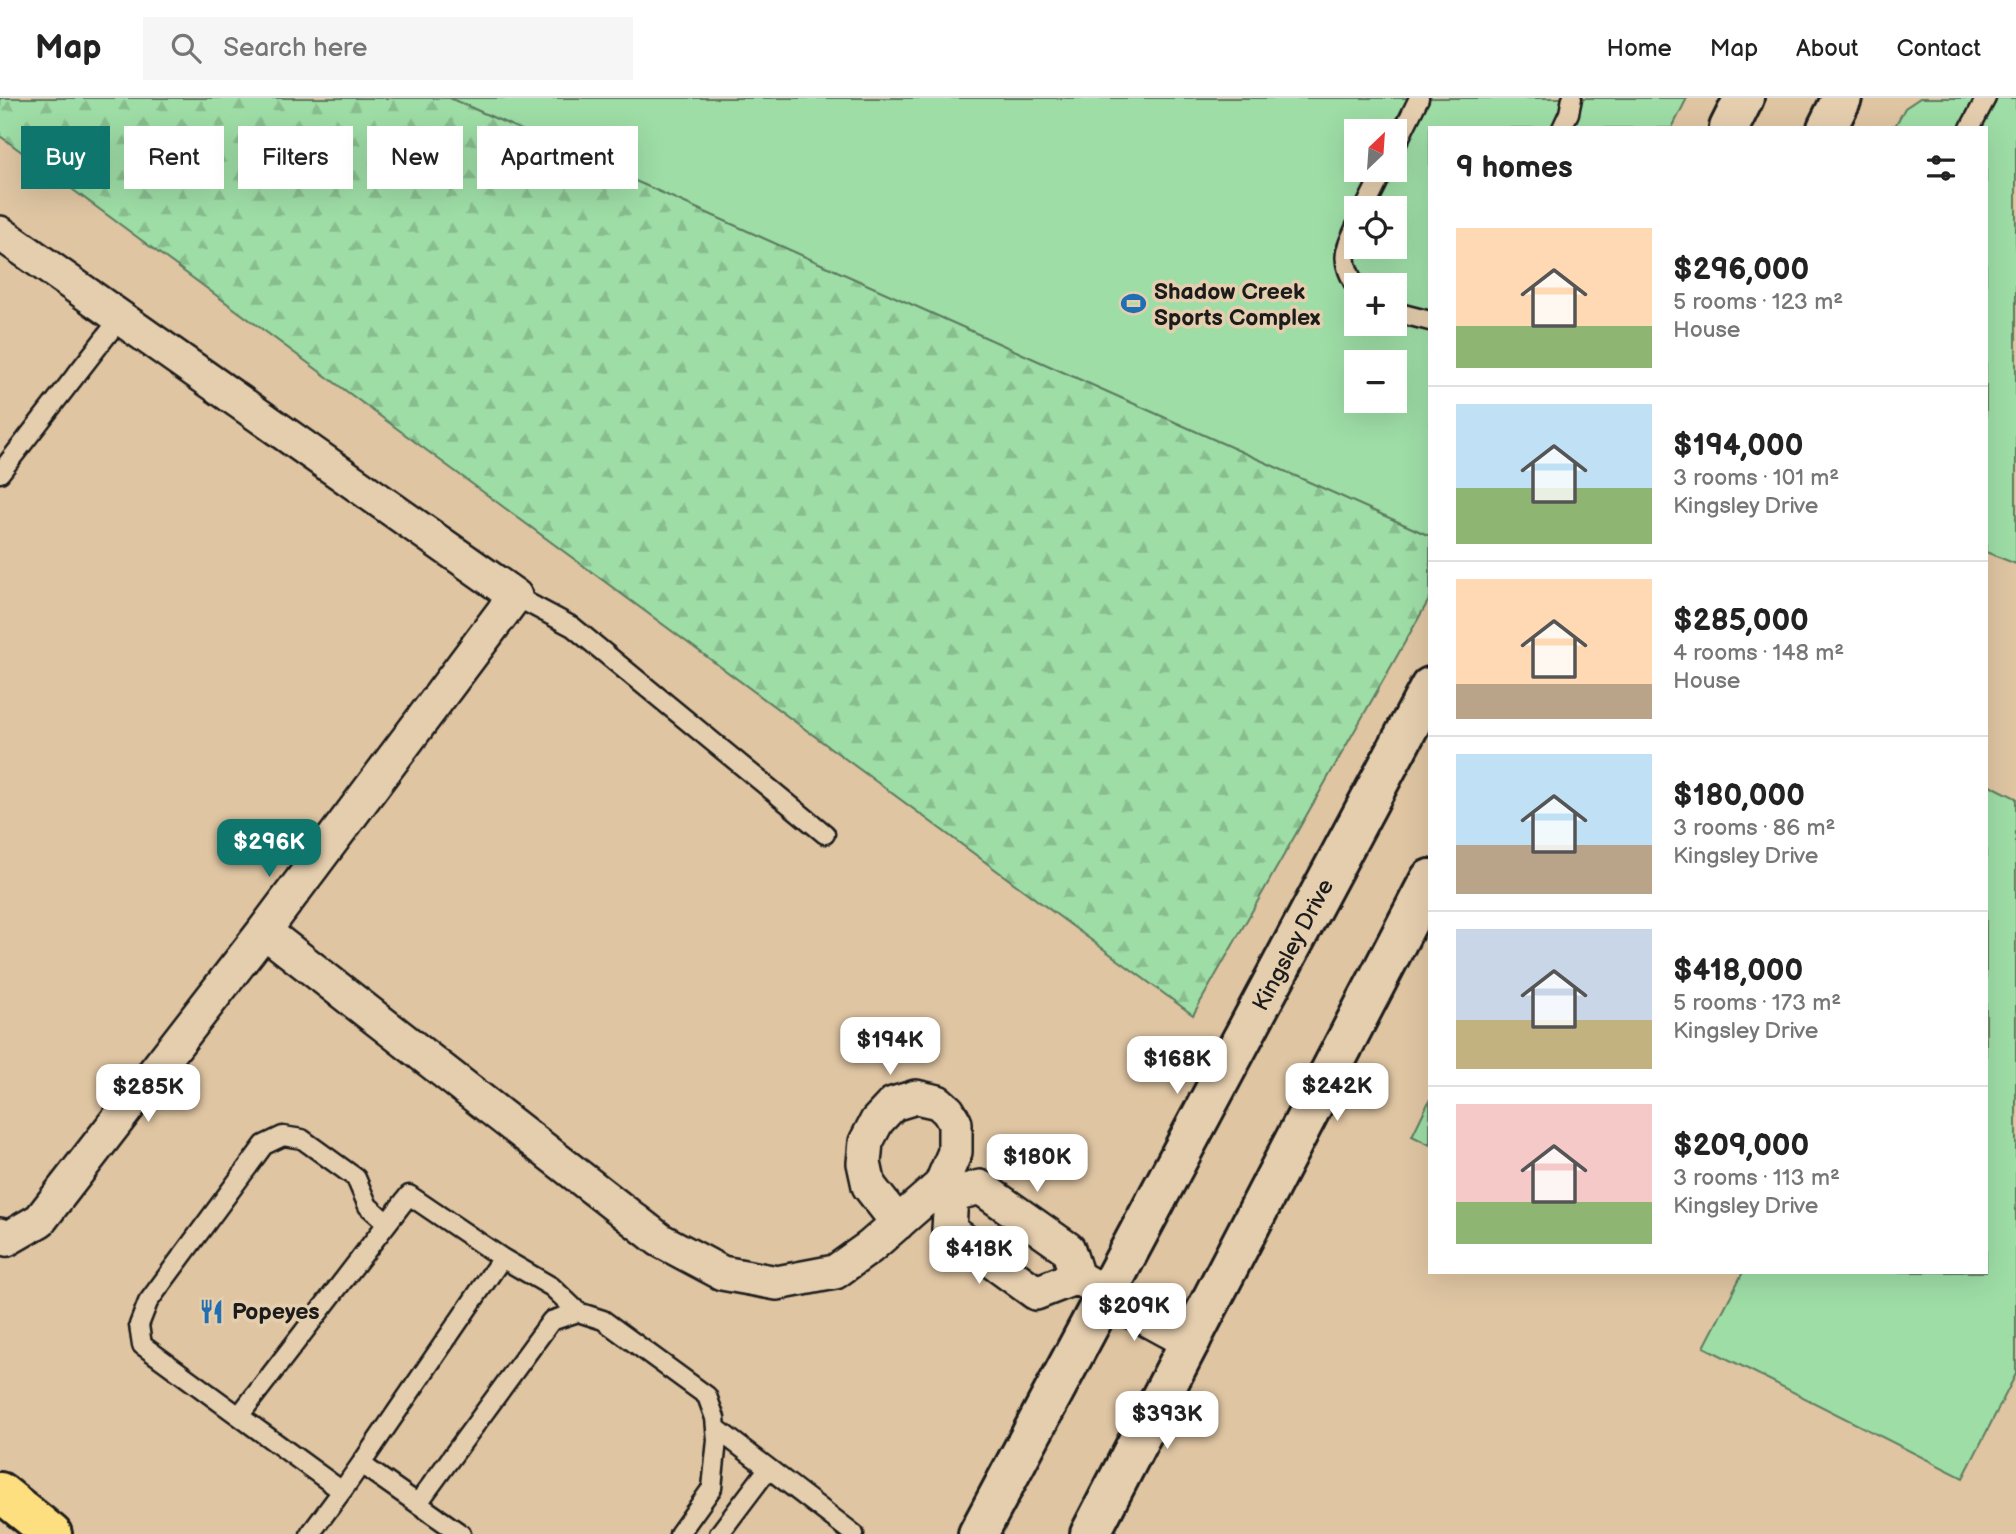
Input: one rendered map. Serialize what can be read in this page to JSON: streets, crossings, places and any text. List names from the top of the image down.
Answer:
{
  "streets": {
    "street": ["Kingsley Drive"]
  },
  "places": {
    "sports": ["Shadow Creek Sports Complex"],
    "restaurant": ["Popeyes"]
  },
  "north": "top right",
  "page": {
    "header": "Map",
    "search": "Search here",
    "nav": [
      "Home",
      "Map",
      "About",
      "Contact"
    ],
    "map_buttons": ["+", "−"],
    "chip": [
      "Buy",
      "Rent",
      "Filters",
      "New",
      "Apartment"
    ],
    "heading": "9 homes",
    "list": [
      {
        "name": "$296,000",
        "note": "5 rooms · 123 m² · House"
      },
      {
        "name": "$194,000",
        "note": "3 rooms · 101 m² · Kingsley Drive"
      },
      {
        "name": "$285,000",
        "note": "4 rooms · 148 m² · House"
      },
      {
        "name": "$180,000",
        "note": "3 rooms · 86 m² · Kingsley Drive"
      },
      {
        "name": "$418,000",
        "note": "5 rooms · 173 m² · Kingsley Drive"
      },
      {
        "name": "$209,000",
        "note": "3 rooms · 113 m² · Kingsley Drive"
      }
    ],
    "price": [
      "$296K",
      "$194K",
      "$168K",
      "$242K",
      "$285K",
      "$180K",
      "$418K",
      "$209K",
      "$393K"
    ]
  }
}
